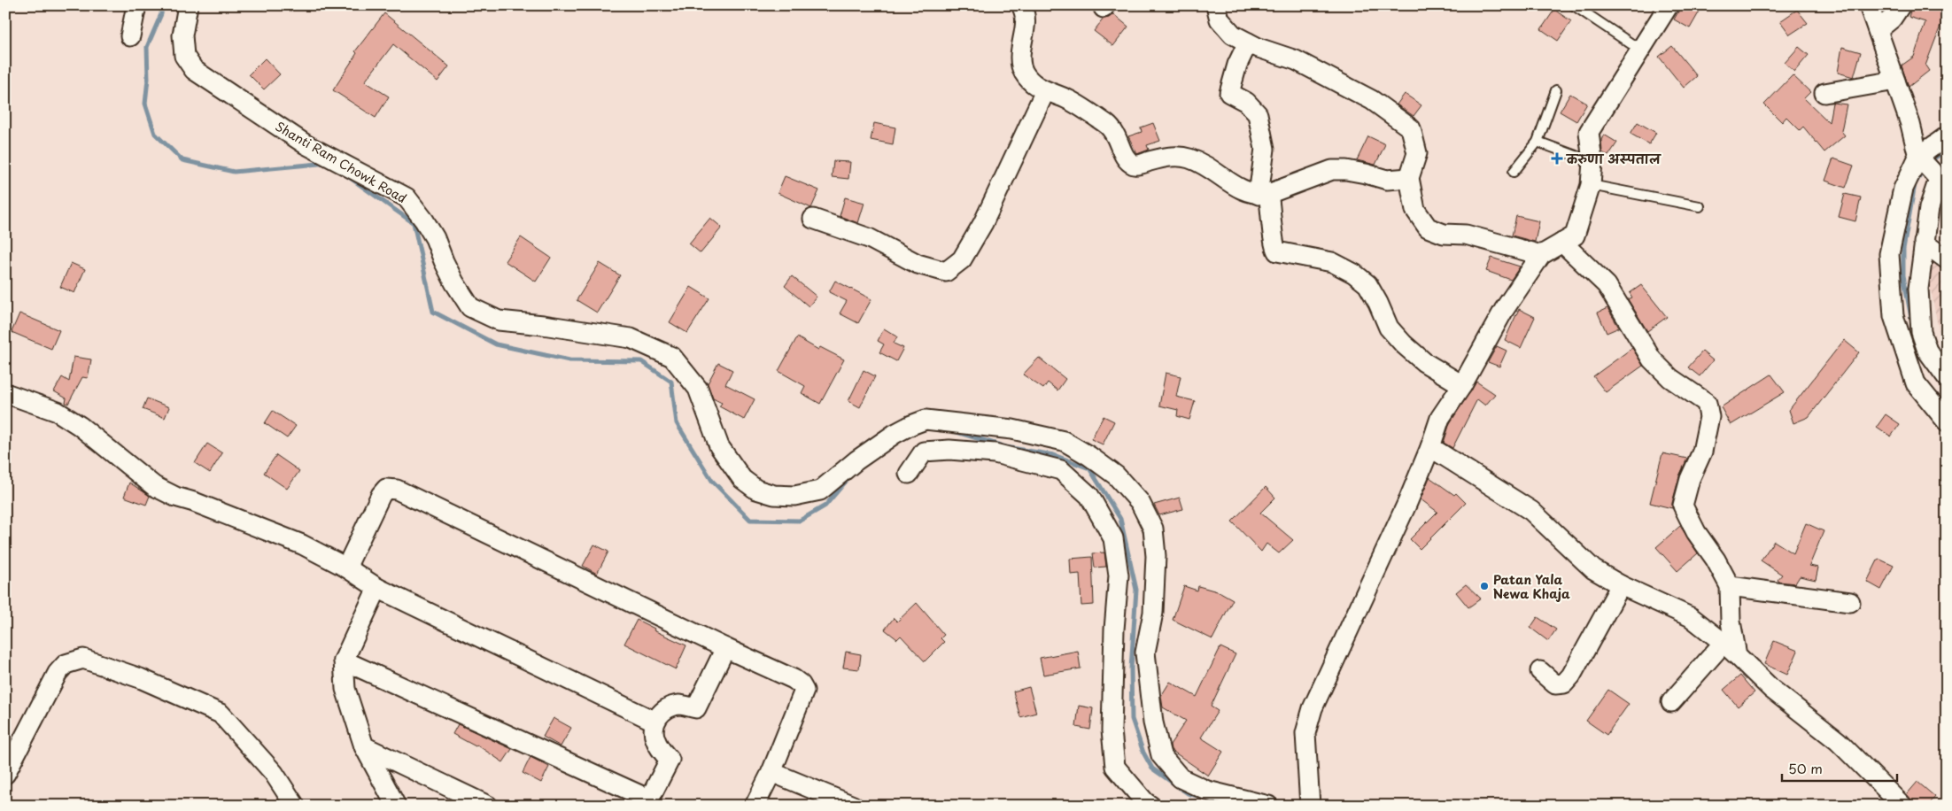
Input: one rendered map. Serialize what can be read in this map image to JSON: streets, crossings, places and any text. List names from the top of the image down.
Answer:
{
  "streets": {
    "street": ["Shanti Ram Chowk Road"]
  },
  "places": {
    "health": ["करुणा अस्पताल"],
    "other": ["Patan Yala Newa Khaja"]
  },
  "scale_bar": "50 m"
}
